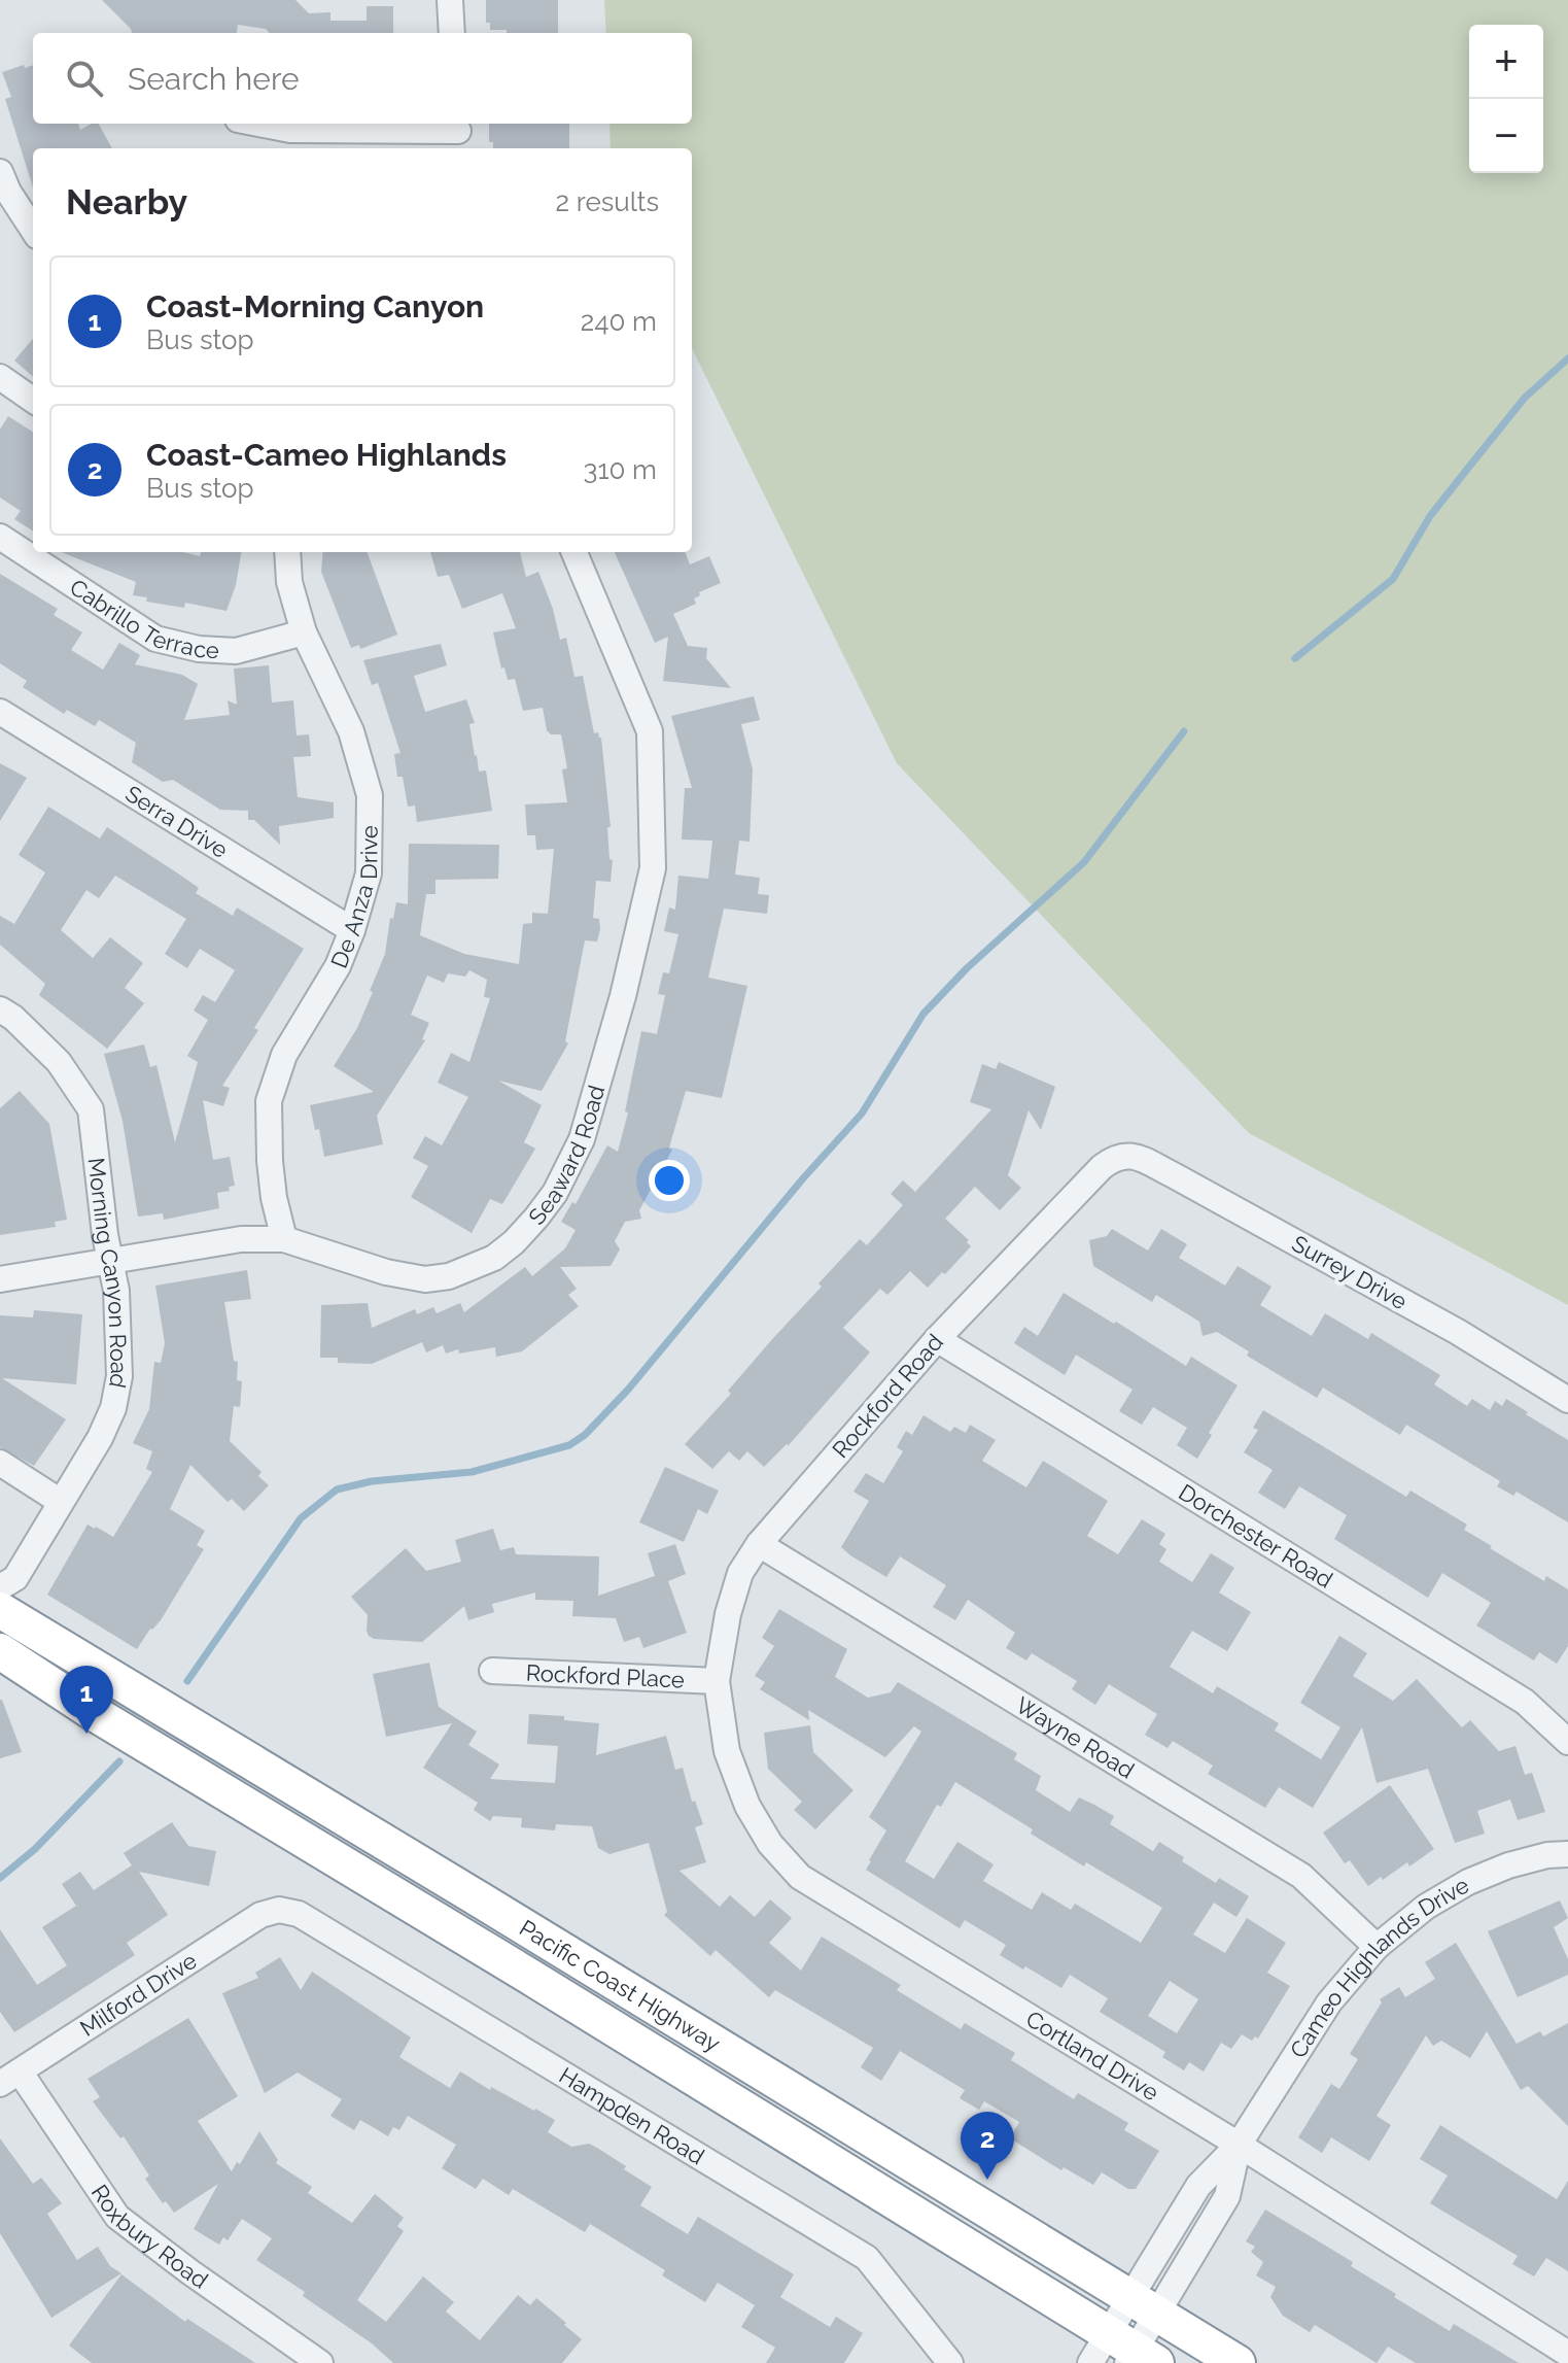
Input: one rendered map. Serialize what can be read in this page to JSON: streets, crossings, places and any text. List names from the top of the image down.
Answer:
{
  "streets": {
    "highway": ["Pacific Coast Highway"],
    "street": [
      "Cabrillo Terrace",
      "Serra Drive",
      "De Anza Drive",
      "Seaward Road",
      "Surrey Drive",
      "Morning Canyon Road",
      "Rockford Road",
      "Dorchester Road",
      "Rockford Place",
      "Wayne Road",
      "Cameo Highlands Drive",
      "Milford Drive",
      "Cortland Drive",
      "Hampden Road",
      "Roxbury Road"
    ]
  },
  "crossings": [
    ["Cabrillo Terrace", "De Anza Drive"],
    ["Serra Drive", "De Anza Drive"],
    ["De Anza Drive", "Seaward Road"],
    ["Seaward Road", "Morning Canyon Road"],
    ["Surrey Drive", "Rockford Road"],
    ["Rockford Road", "Dorchester Road"],
    ["Rockford Road", "Rockford Place"],
    ["Rockford Road", "Wayne Road"],
    ["Rockford Road", "Cortland Drive"],
    ["Rockford Place", "Cortland Drive"],
    ["Wayne Road", "Cameo Highlands Drive"],
    ["Cameo Highlands Drive", "Pacific Coast Highway"],
    ["Cameo Highlands Drive", "Cortland Drive"],
    ["Milford Drive", "Hampden Road"],
    ["Milford Drive", "Roxbury Road"]
  ],
  "page": {
    "map_buttons": ["+", "−"],
    "search": "Search here",
    "heading": ["Nearby", "2 results"],
    "list": [
      {
        "mark": "1",
        "name": "Coast-Morning Canyon",
        "note": "Bus stop",
        "value": "240 m"
      },
      {
        "mark": "2",
        "name": "Coast-Cameo Highlands",
        "note": "Bus stop",
        "value": "310 m"
      }
    ],
    "pins": ["1", "2"]
  }
}
